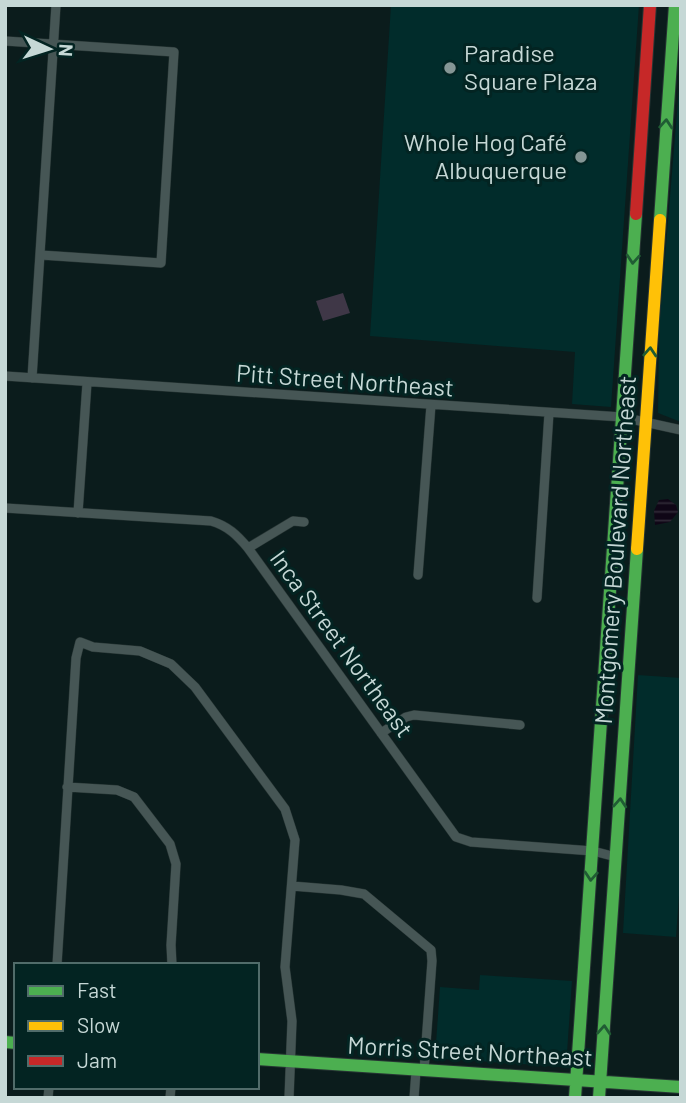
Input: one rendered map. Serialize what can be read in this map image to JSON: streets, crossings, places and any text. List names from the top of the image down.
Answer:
{
  "streets": {
    "main road": ["Montgomery Boulevard Northeast", "Morris Street Northeast"],
    "street": ["Pitt Street Northeast", "Inca Street Northeast"]
  },
  "crossings": [
    ["Pitt Street Northeast", "Montgomery Boulevard Northeast"],
    ["Montgomery Boulevard Northeast", "Inca Street Northeast"],
    ["Montgomery Boulevard Northeast", "Morris Street Northeast"]
  ],
  "places": ["Paradise Square Plaza", "Whole Hog Café Albuquerque"],
  "legend": ["Fast", "Slow", "Jam"],
  "north": "right"
}
